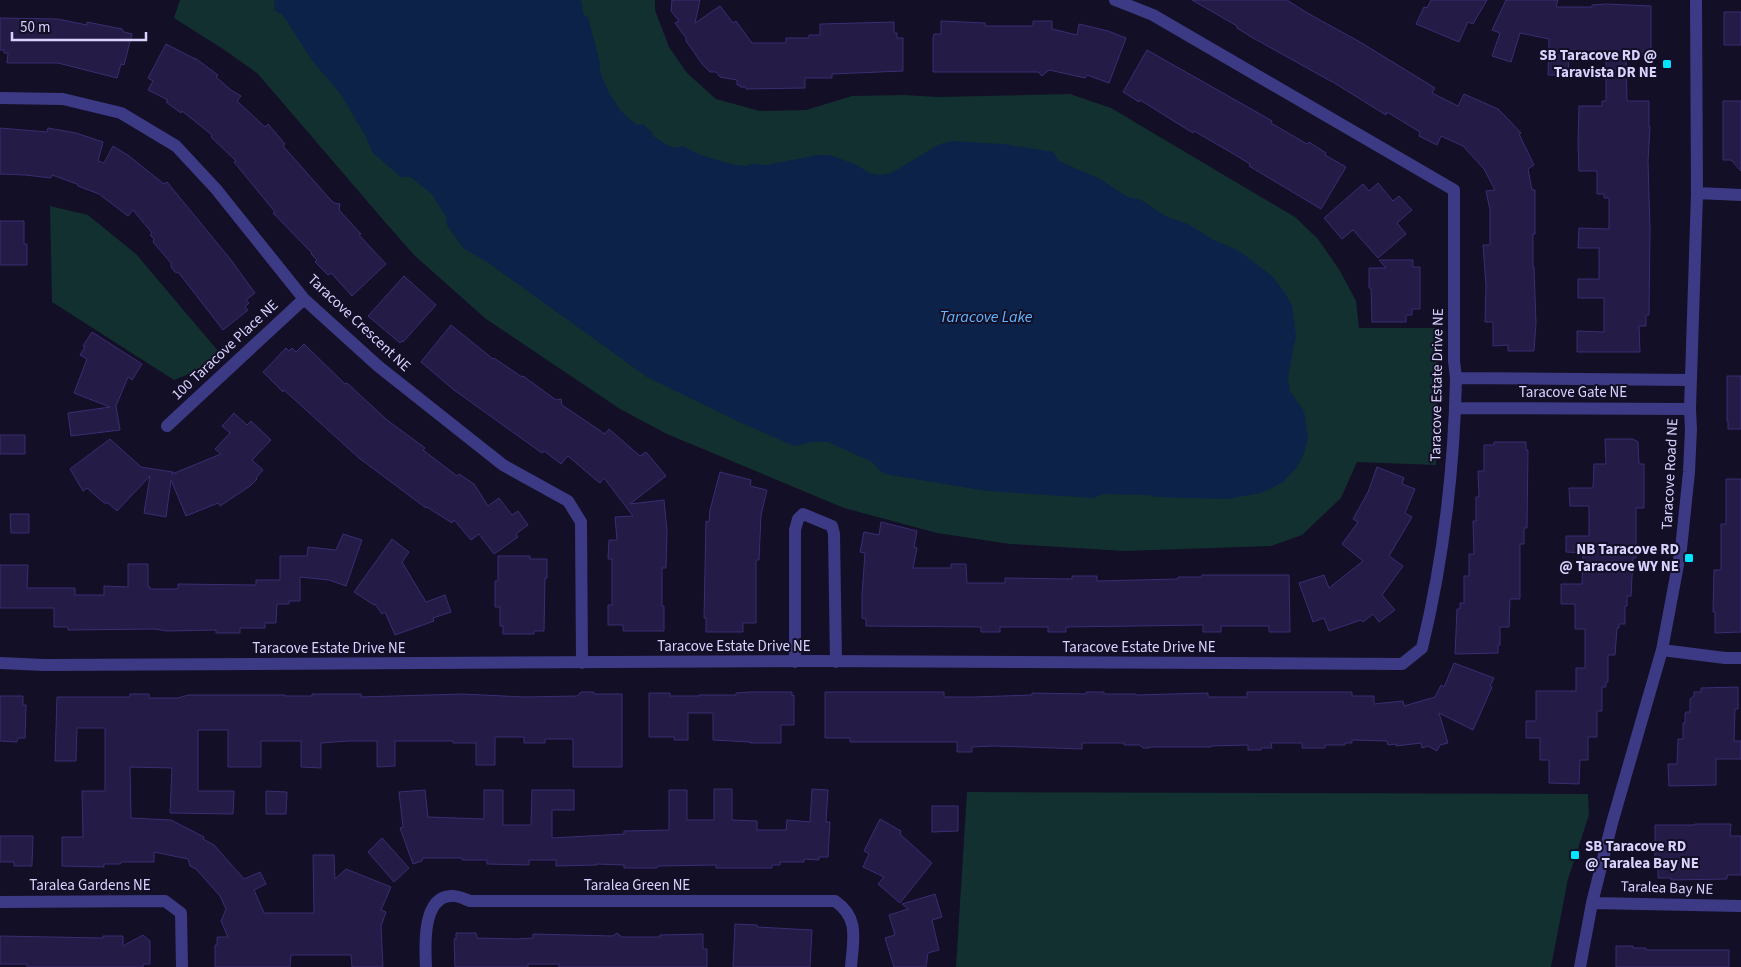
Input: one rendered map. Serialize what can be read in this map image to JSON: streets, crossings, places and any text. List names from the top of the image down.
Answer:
{
  "streets": {
    "street": [
      "Taracove Crescent NE",
      "100 Taracove Place NE",
      "Taracove Estate Drive NE",
      "Taracove Gate NE",
      "Taracove Road NE",
      "Taralea Gardens NE",
      "Taralea Green NE",
      "Taralea Bay NE"
    ]
  },
  "crossings": [
    ["Taracove Crescent NE", "100 Taracove Place NE"],
    ["Taracove Crescent NE", "Taracove Estate Drive NE"],
    ["Taracove Estate Drive NE", "Taracove Gate NE"],
    ["Taracove Gate NE", "Taracove Road NE"],
    ["Taracove Road NE", "Taralea Bay NE"]
  ],
  "water": ["Taracove Lake"],
  "places": {
    "transit": ["SB Taracove RD @ Taravista DR NE", "NB Taracove RD @ Taracove WY NE", "SB Taracove RD @ Taralea Bay NE"]
  },
  "scale_bar": "50 m"
}
